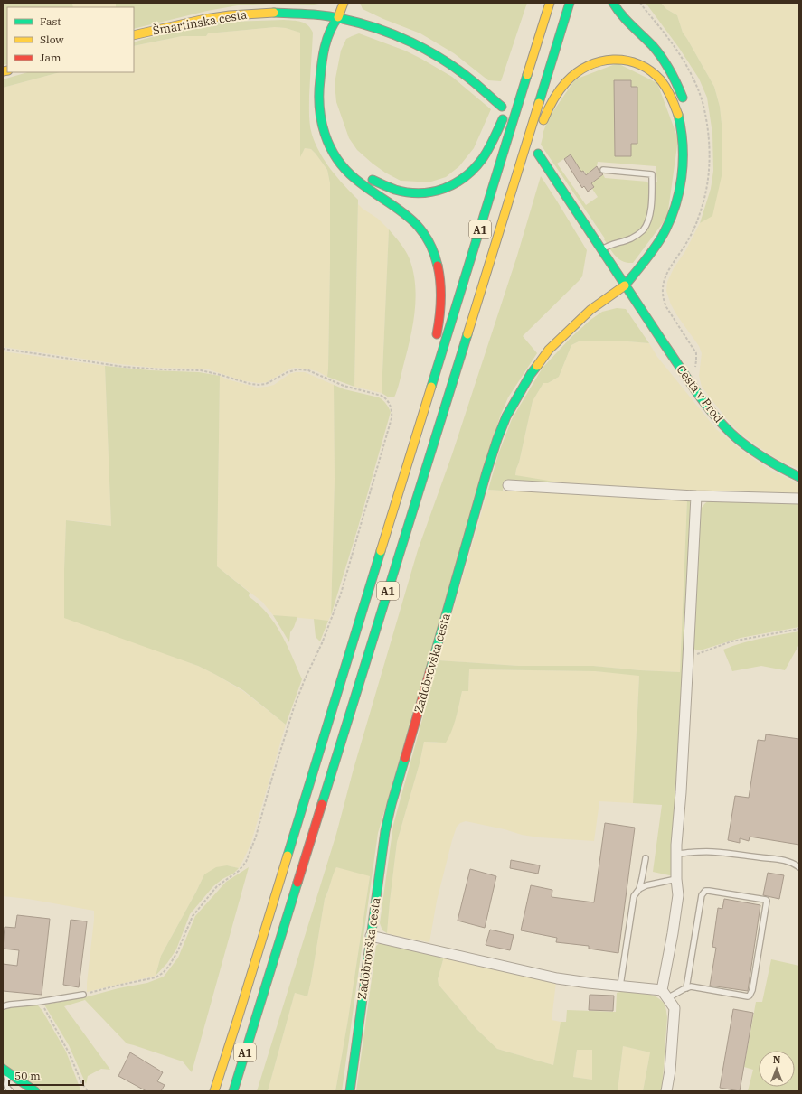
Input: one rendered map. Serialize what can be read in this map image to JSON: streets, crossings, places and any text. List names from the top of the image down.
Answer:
{
  "streets": {
    "main road": [
      "Šmartinska cesta",
      "A1",
      "Cesta v Prod",
      "Zadobrovška cesta"
    ]
  },
  "crossings": [
    ["Cesta v Prod", "Zadobrovška cesta"]
  ],
  "legend": ["Fast", "Slow", "Jam"],
  "scale_bar": "50 m",
  "north": "top"
}
